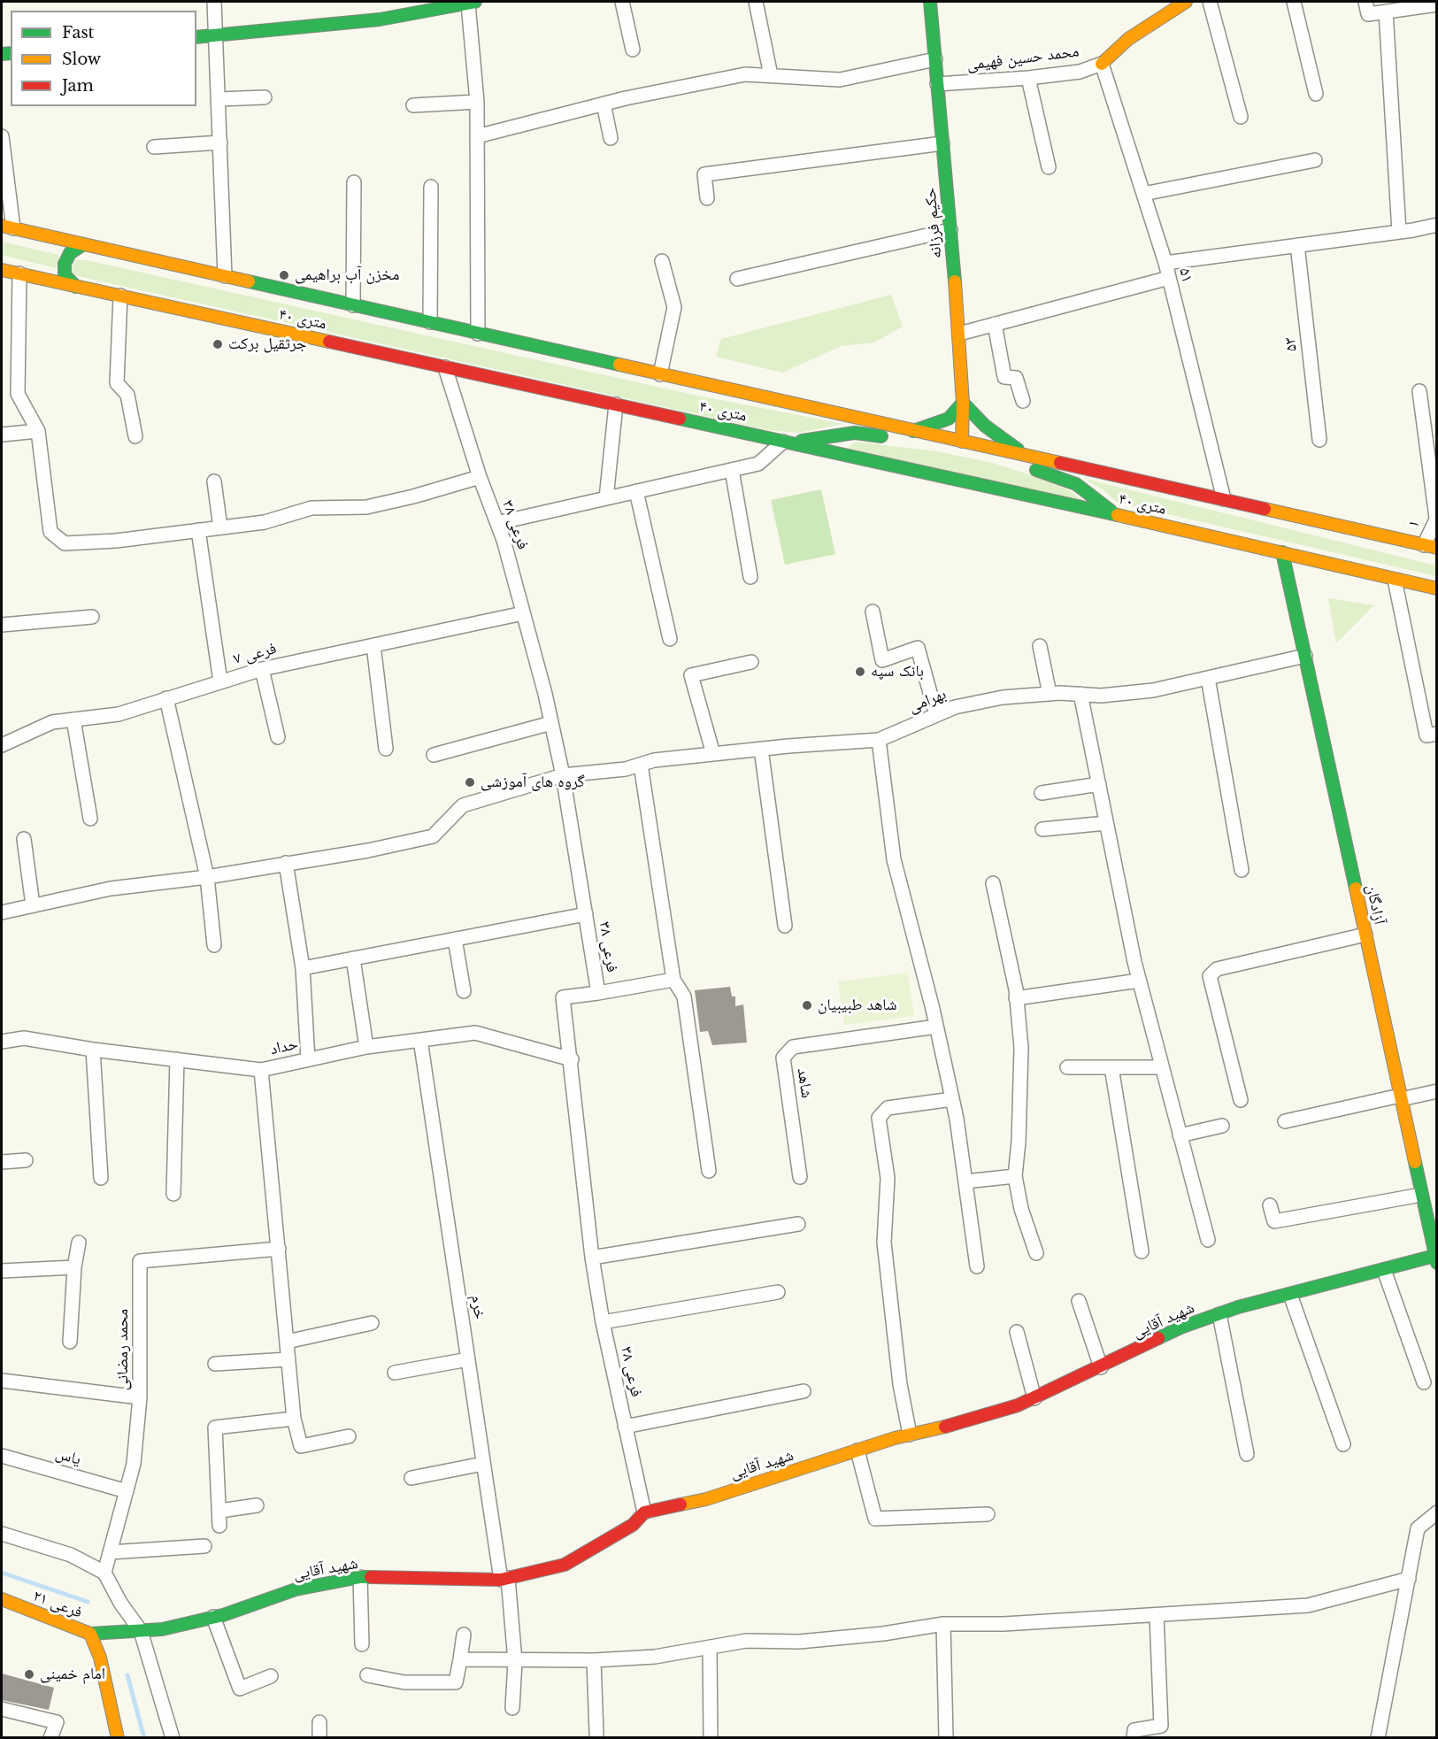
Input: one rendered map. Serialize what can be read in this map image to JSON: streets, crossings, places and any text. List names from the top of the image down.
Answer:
{
  "streets": {
    "main road": [
      "محمد حسین فهیمی",
      "حکیم فرزانه",
      "۴۰ متری",
      "آزادگان",
      "شهید آقایی",
      "فرعی ۲۱"
    ],
    "street": [
      "۵۱",
      "۵۳",
      "۱",
      "فرعی ۳۸",
      "فرعی ۷",
      "بهرامی",
      "حداد",
      "شاهد",
      "خرم",
      "محمد رمضانی",
      "یاس"
    ]
  },
  "crossings": [
    ["محمد حسین فهیمی", "حکیم فرزانه"],
    ["محمد حسین فهیمی", "۵۱"],
    ["حکیم فرزانه", "۴۰ متری"],
    ["۵۱", "۴۰ متری"],
    ["۴۰ متری", "۱"],
    ["۴۰ متری", "فرعی ۳۸"],
    ["۴۰ متری", "آزادگان"],
    ["فرعی ۳۸", "فرعی ۷"],
    ["فرعی ۳۸", "بهرامی"],
    ["فرعی ۳۸", "حداد"],
    ["فرعی ۳۸", "شهید آقایی"],
    ["بهرامی", "آزادگان"],
    ["آزادگان", "شهید آقایی"],
    ["حداد", "خرم"],
    ["خرم", "شهید آقایی"],
    ["شهید آقایی", "فرعی ۲۱"],
    ["محمد رمضانی", "یاس"]
  ],
  "places": [
    "مخزن آب براهیمی",
    "جرثقیل برکت",
    "بانک سپه",
    "گروه های آموزشی",
    "شاهد طبیبیان",
    "امام خمینی"
  ],
  "legend": ["Fast", "Slow", "Jam"]
}
